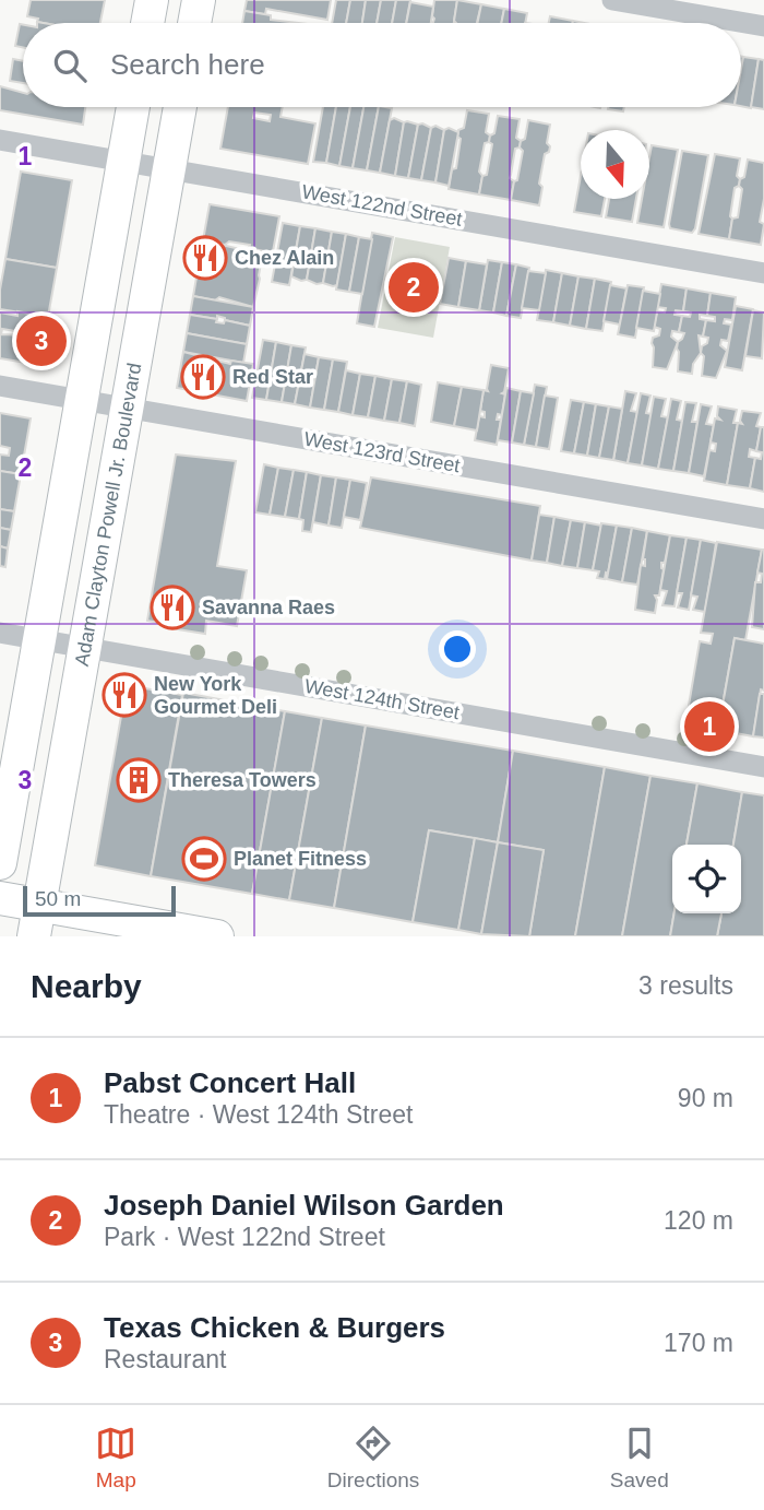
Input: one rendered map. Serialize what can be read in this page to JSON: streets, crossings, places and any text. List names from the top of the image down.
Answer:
{
  "streets": {
    "main road": ["Adam Clayton Powell Jr. Boulevard"],
    "street": ["West 122nd Street", "West 123rd Street", "West 124th Street"]
  },
  "crossings": [
    ["West 122nd Street", "Adam Clayton Powell Jr. Boulevard"],
    ["West 123rd Street", "Adam Clayton Powell Jr. Boulevard"],
    ["Adam Clayton Powell Jr. Boulevard", "West 124th Street"]
  ],
  "places": {
    "restaurant": [
      "Chez Alain",
      "Red Star",
      "Savanna Raes",
      "New York Gourmet Deli"
    ],
    "building": ["Theresa Towers"],
    "sports": ["Planet Fitness"]
  },
  "scale_bar": "50 m",
  "north": "bottom",
  "page": {
    "search": "Search here",
    "pins": ["2", "3", "1"],
    "scale": "50 m",
    "heading": ["Nearby", "3 results"],
    "list": [
      {
        "mark": "1",
        "name": "Pabst Concert Hall",
        "note": "Theatre · West 124th Street",
        "value": "90 m"
      },
      {
        "mark": "2",
        "name": "Joseph Daniel Wilson Garden",
        "note": "Park · West 122nd Street",
        "value": "120 m"
      },
      {
        "mark": "3",
        "name": "Texas Chicken & Burgers",
        "note": "Restaurant",
        "value": "170 m"
      }
    ],
    "nav": ["Map", "Directions", "Saved"]
  },
  "grid": {
    "rows": ["1", "2", "3"]
  }
}
